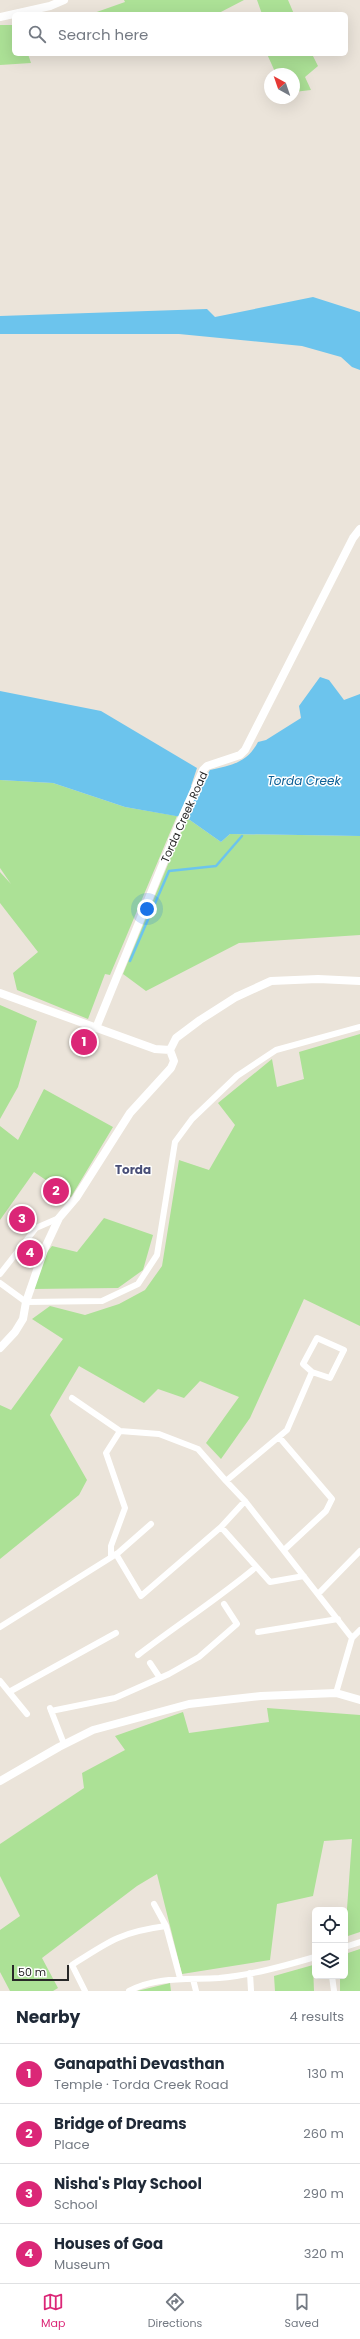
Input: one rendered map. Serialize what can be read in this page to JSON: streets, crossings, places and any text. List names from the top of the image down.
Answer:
{
  "streets": {
    "street": ["Torda Creek Road"]
  },
  "districts": ["Torda"],
  "water": ["Torda Creek"],
  "scale_bar": "50 m",
  "north": "top left",
  "page": {
    "search": "Search here",
    "pins": [
      "1",
      "2",
      "3",
      "4"
    ],
    "scale": "50 m",
    "heading": ["Nearby", "4 results"],
    "list": [
      {
        "mark": "1",
        "name": "Ganapathi Devasthan",
        "note": "Temple · Torda Creek Road",
        "value": "130 m"
      },
      {
        "mark": "2",
        "name": "Bridge of Dreams",
        "note": "Place",
        "value": "260 m"
      },
      {
        "mark": "3",
        "name": "Nisha's Play School",
        "note": "School",
        "value": "290 m"
      },
      {
        "mark": "4",
        "name": "Houses of Goa",
        "note": "Museum",
        "value": "320 m"
      }
    ],
    "nav": ["Map", "Directions", "Saved"]
  }
}
